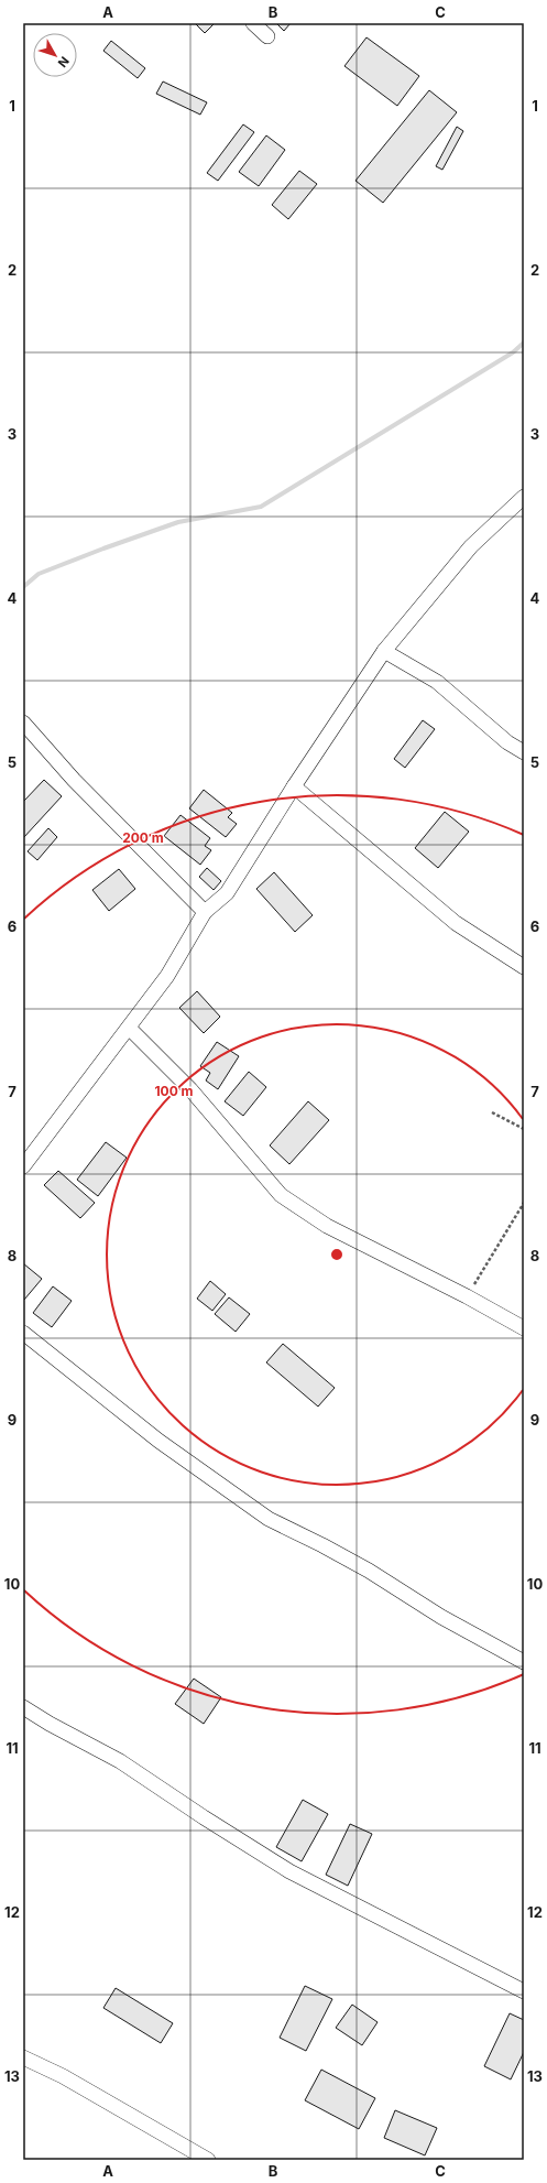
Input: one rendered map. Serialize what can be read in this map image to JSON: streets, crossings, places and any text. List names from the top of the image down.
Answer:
{
  "north": "bottom right",
  "grid": {
    "columns": ["A", "B", "C"],
    "rows": [
      "1",
      "2",
      "3",
      "4",
      "5",
      "6",
      "7",
      "8",
      "9",
      "10",
      "11",
      "12",
      "13"
    ]
  },
  "rings": ["200 m", "100 m"]
}
